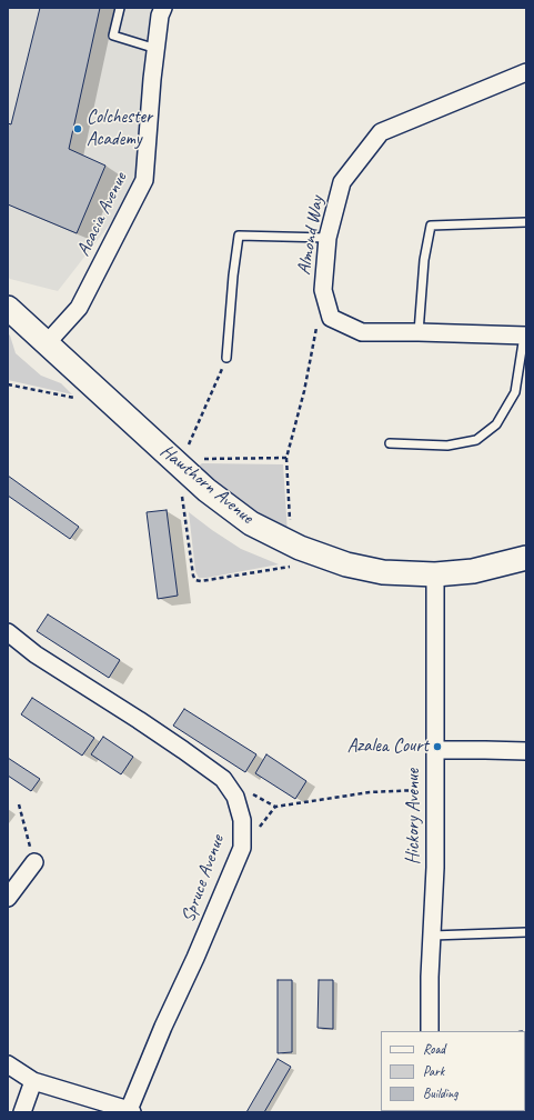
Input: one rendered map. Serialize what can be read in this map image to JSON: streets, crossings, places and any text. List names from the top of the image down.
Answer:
{
  "streets": {
    "street": [
      "Acacia Avenue",
      "Almond Way",
      "Hawthorn Avenue",
      "Hickory Avenue",
      "Spruce Avenue"
    ]
  },
  "crossings": [
    ["Acacia Avenue", "Hawthorn Avenue"],
    ["Hawthorn Avenue", "Hickory Avenue"]
  ],
  "places": ["Colchester Academy", "Azalea Court"],
  "legend": ["Road", "Park", "Building"]
}
